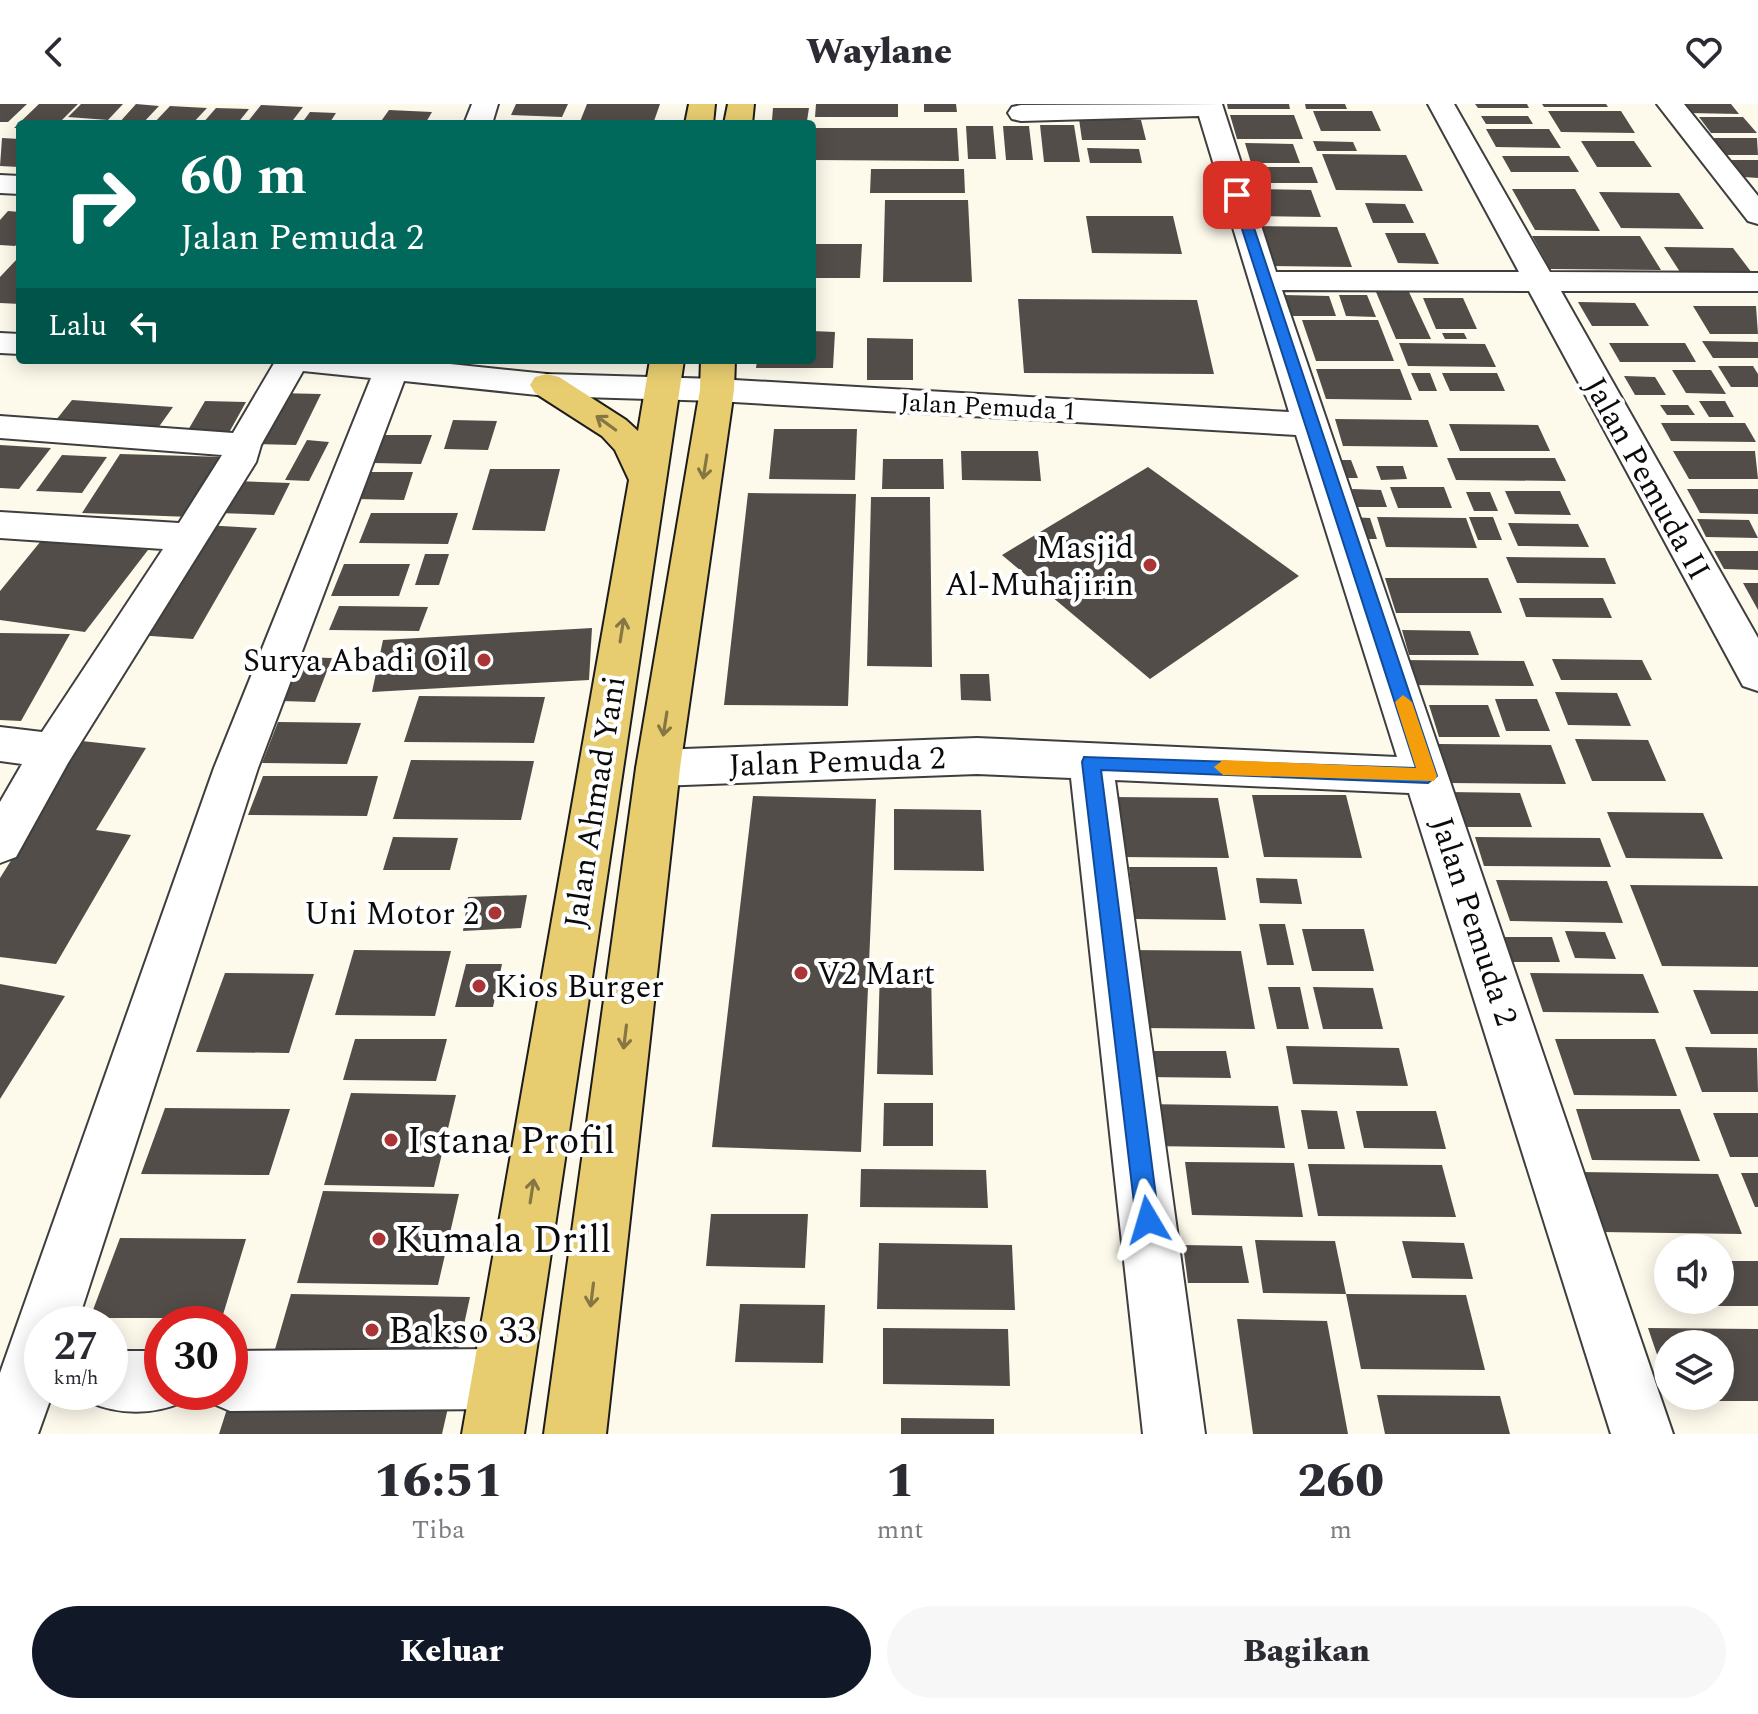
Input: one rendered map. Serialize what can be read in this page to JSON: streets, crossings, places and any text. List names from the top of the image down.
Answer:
{
  "streets": {
    "main road": ["Jalan Ahmad Yani"],
    "street": ["Jalan Pemuda 1", "Jalan Pemuda II", "Jalan Pemuda 2"]
  },
  "crossings": [
    ["Jalan Pemuda 1", "Jalan Ahmad Yani"],
    ["Jalan Pemuda 2", "Jalan Ahmad Yani"]
  ],
  "places": [
    "Masjid Al-Muhajirin",
    "Surya Abadi Oil",
    "Uni Motor 2",
    "V2 Mart",
    "Kios Burger",
    "Istana Profil",
    "Kumala Drill",
    "Bakso 33"
  ],
  "page": {
    "header": "Waylane",
    "turn": ["60 m", "Jalan Pemuda 2"],
    "then": "Lalu",
    "speed": "27 km/h",
    "limit": "30",
    "eta": [
      "16:51",
      "Tiba",
      "1",
      "mnt",
      "260",
      "m"
    ],
    "buttons": ["Keluar", "Bagikan"]
  }
}
